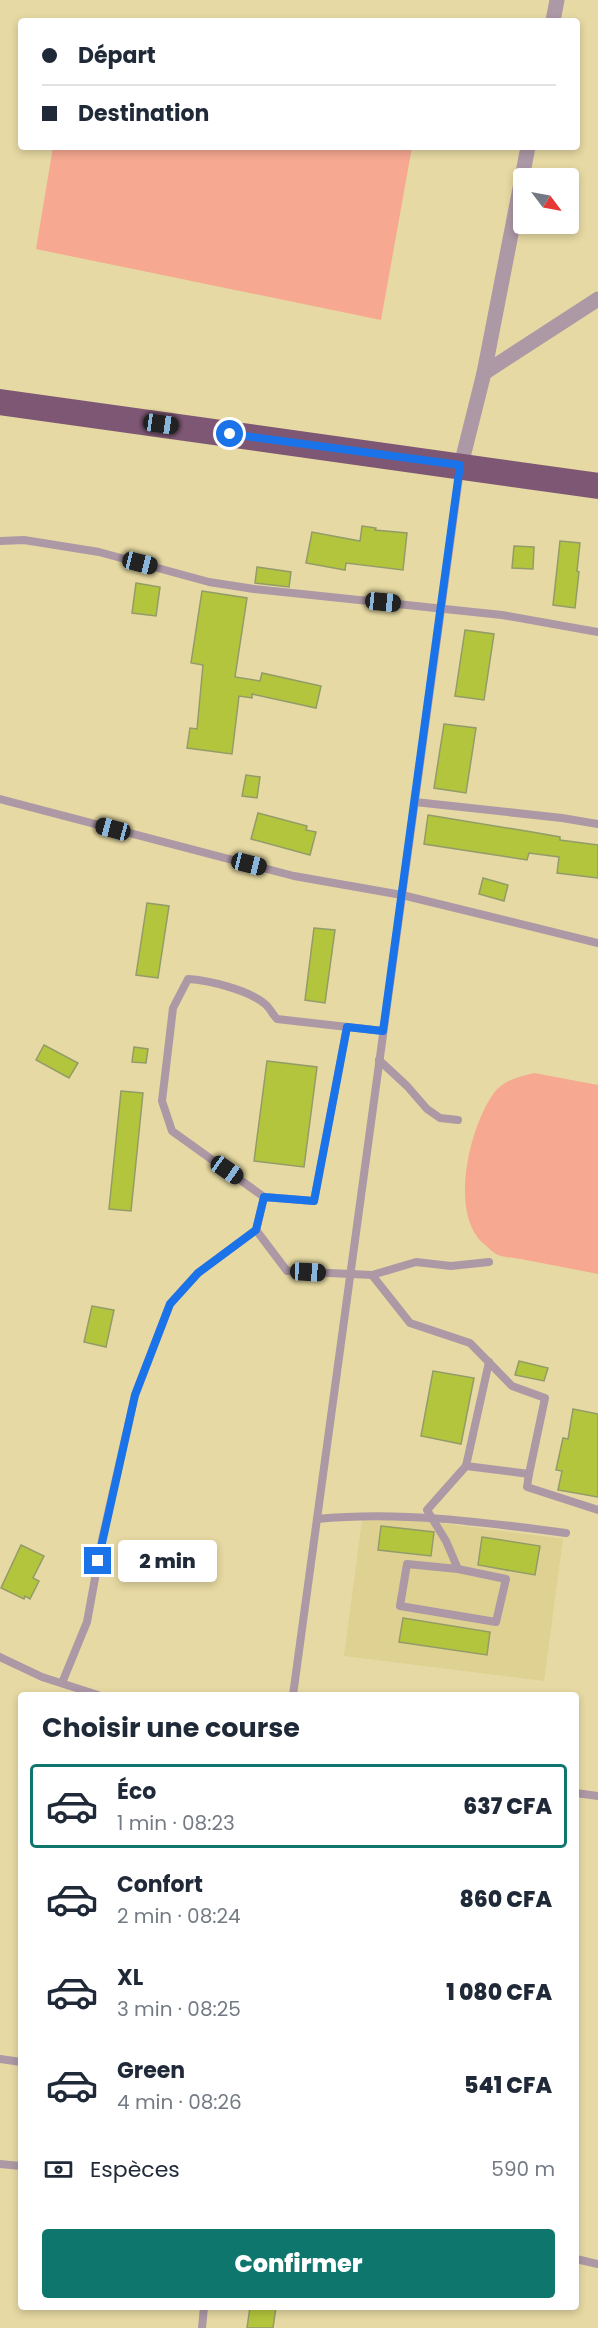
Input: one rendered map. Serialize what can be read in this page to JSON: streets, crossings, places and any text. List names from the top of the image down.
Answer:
{
  "north": "bottom right",
  "page": {
    "banner": ["Départ", "Destination"],
    "bubble": "2 min",
    "heading": "Choisir une course",
    "list": [
      {
        "name": "Éco",
        "note": "1 min · 08:23",
        "value": "637 CFA"
      },
      {
        "name": "Confort",
        "note": "2 min · 08:24",
        "value": "860 CFA"
      },
      {
        "name": "XL",
        "note": "3 min · 08:25",
        "value": "1 080 CFA"
      },
      {
        "name": "Green",
        "note": "4 min · 08:26",
        "value": "541 CFA"
      }
    ],
    "pay": ["Espèces", "590 m"],
    "buttons": "Confirmer"
  }
}
